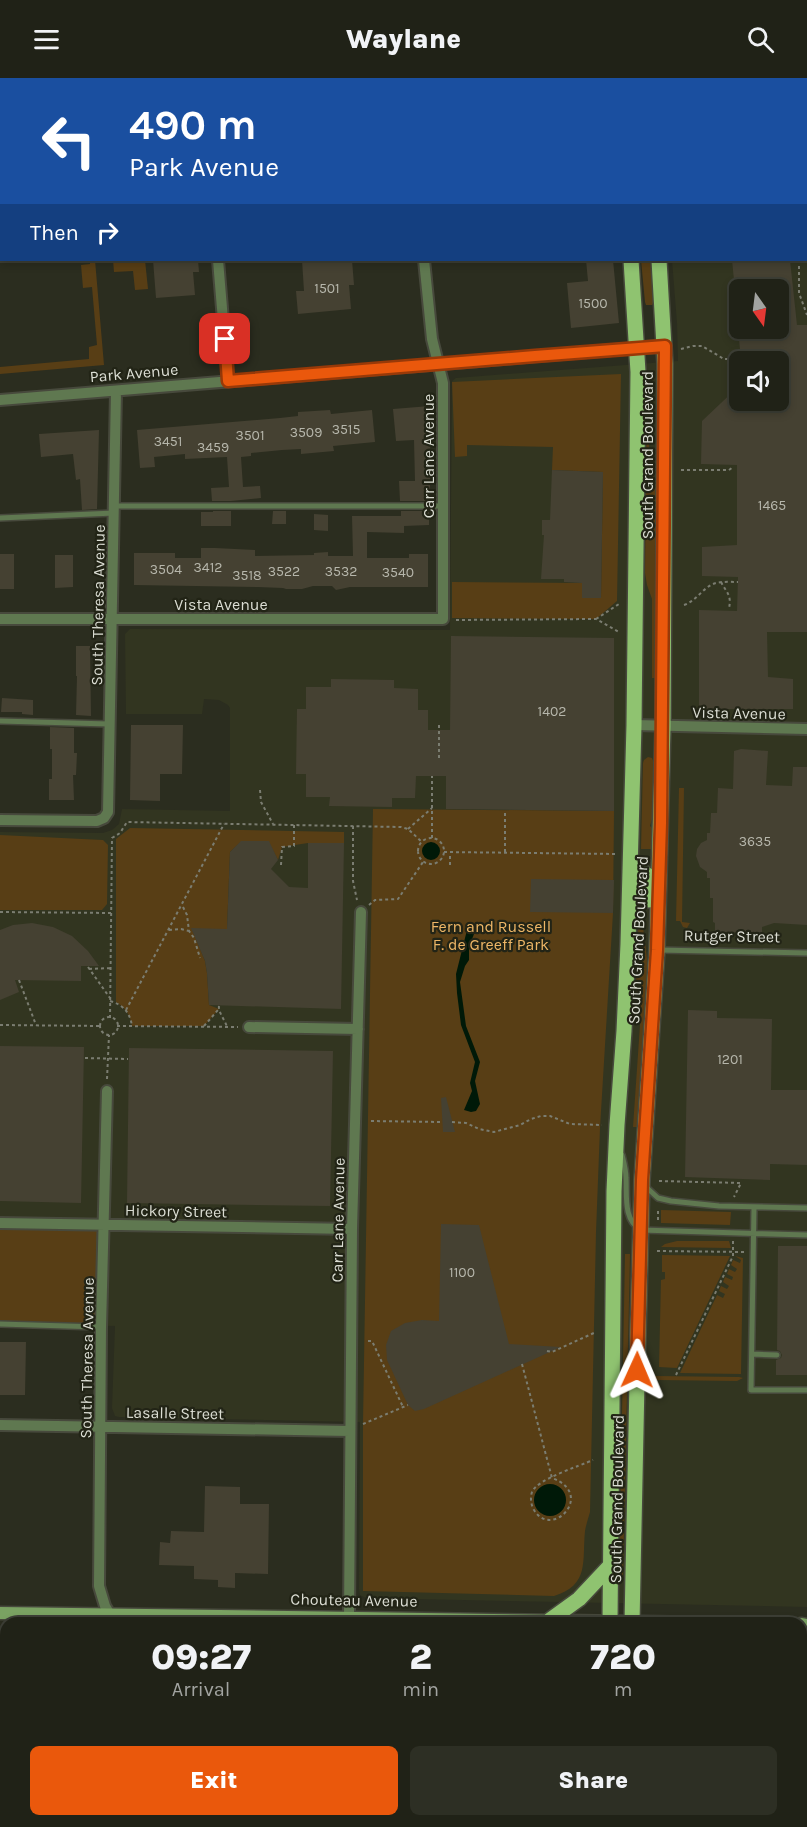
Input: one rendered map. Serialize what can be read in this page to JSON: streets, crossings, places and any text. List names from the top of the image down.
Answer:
{
  "streets": {
    "main road": ["Park Avenue", "South Grand Boulevard", "Chouteau Avenue"],
    "street": [
      "Carr Lane Avenue",
      "Vista Avenue",
      "South Theresa Avenue",
      "Hickory Street",
      "Lasalle Street"
    ],
    "lane": ["Rutger Street"]
  },
  "crossings": [
    ["Park Avenue", "South Grand Boulevard"],
    ["Park Avenue", "Carr Lane Avenue"],
    ["Park Avenue", "South Theresa Avenue"],
    ["South Grand Boulevard", "Vista Avenue"],
    ["South Grand Boulevard", "Rutger Street"],
    ["Carr Lane Avenue", "Vista Avenue"],
    ["Carr Lane Avenue", "Hickory Street"],
    ["Carr Lane Avenue", "Lasalle Street"],
    ["Vista Avenue", "South Theresa Avenue"],
    ["South Theresa Avenue", "Hickory Street"],
    ["South Theresa Avenue", "Lasalle Street"]
  ],
  "parks": ["Fern and Russell F. de Greeff Park"],
  "house_numbers": [
    "1501",
    "1500",
    "3515",
    "3509",
    "3501",
    "3451",
    "3459",
    "1465",
    "3412",
    "3504",
    "3522",
    "3532",
    "3540",
    "3518",
    "1402",
    "3635",
    "1201",
    "1100"
  ],
  "north": "bottom",
  "page": {
    "header": "Waylane",
    "turn": ["490 m", "Park Avenue"],
    "then": "Then",
    "eta": [
      "09:27",
      "Arrival",
      "2",
      "min",
      "720",
      "m"
    ],
    "buttons": ["Exit", "Share"]
  }
}
